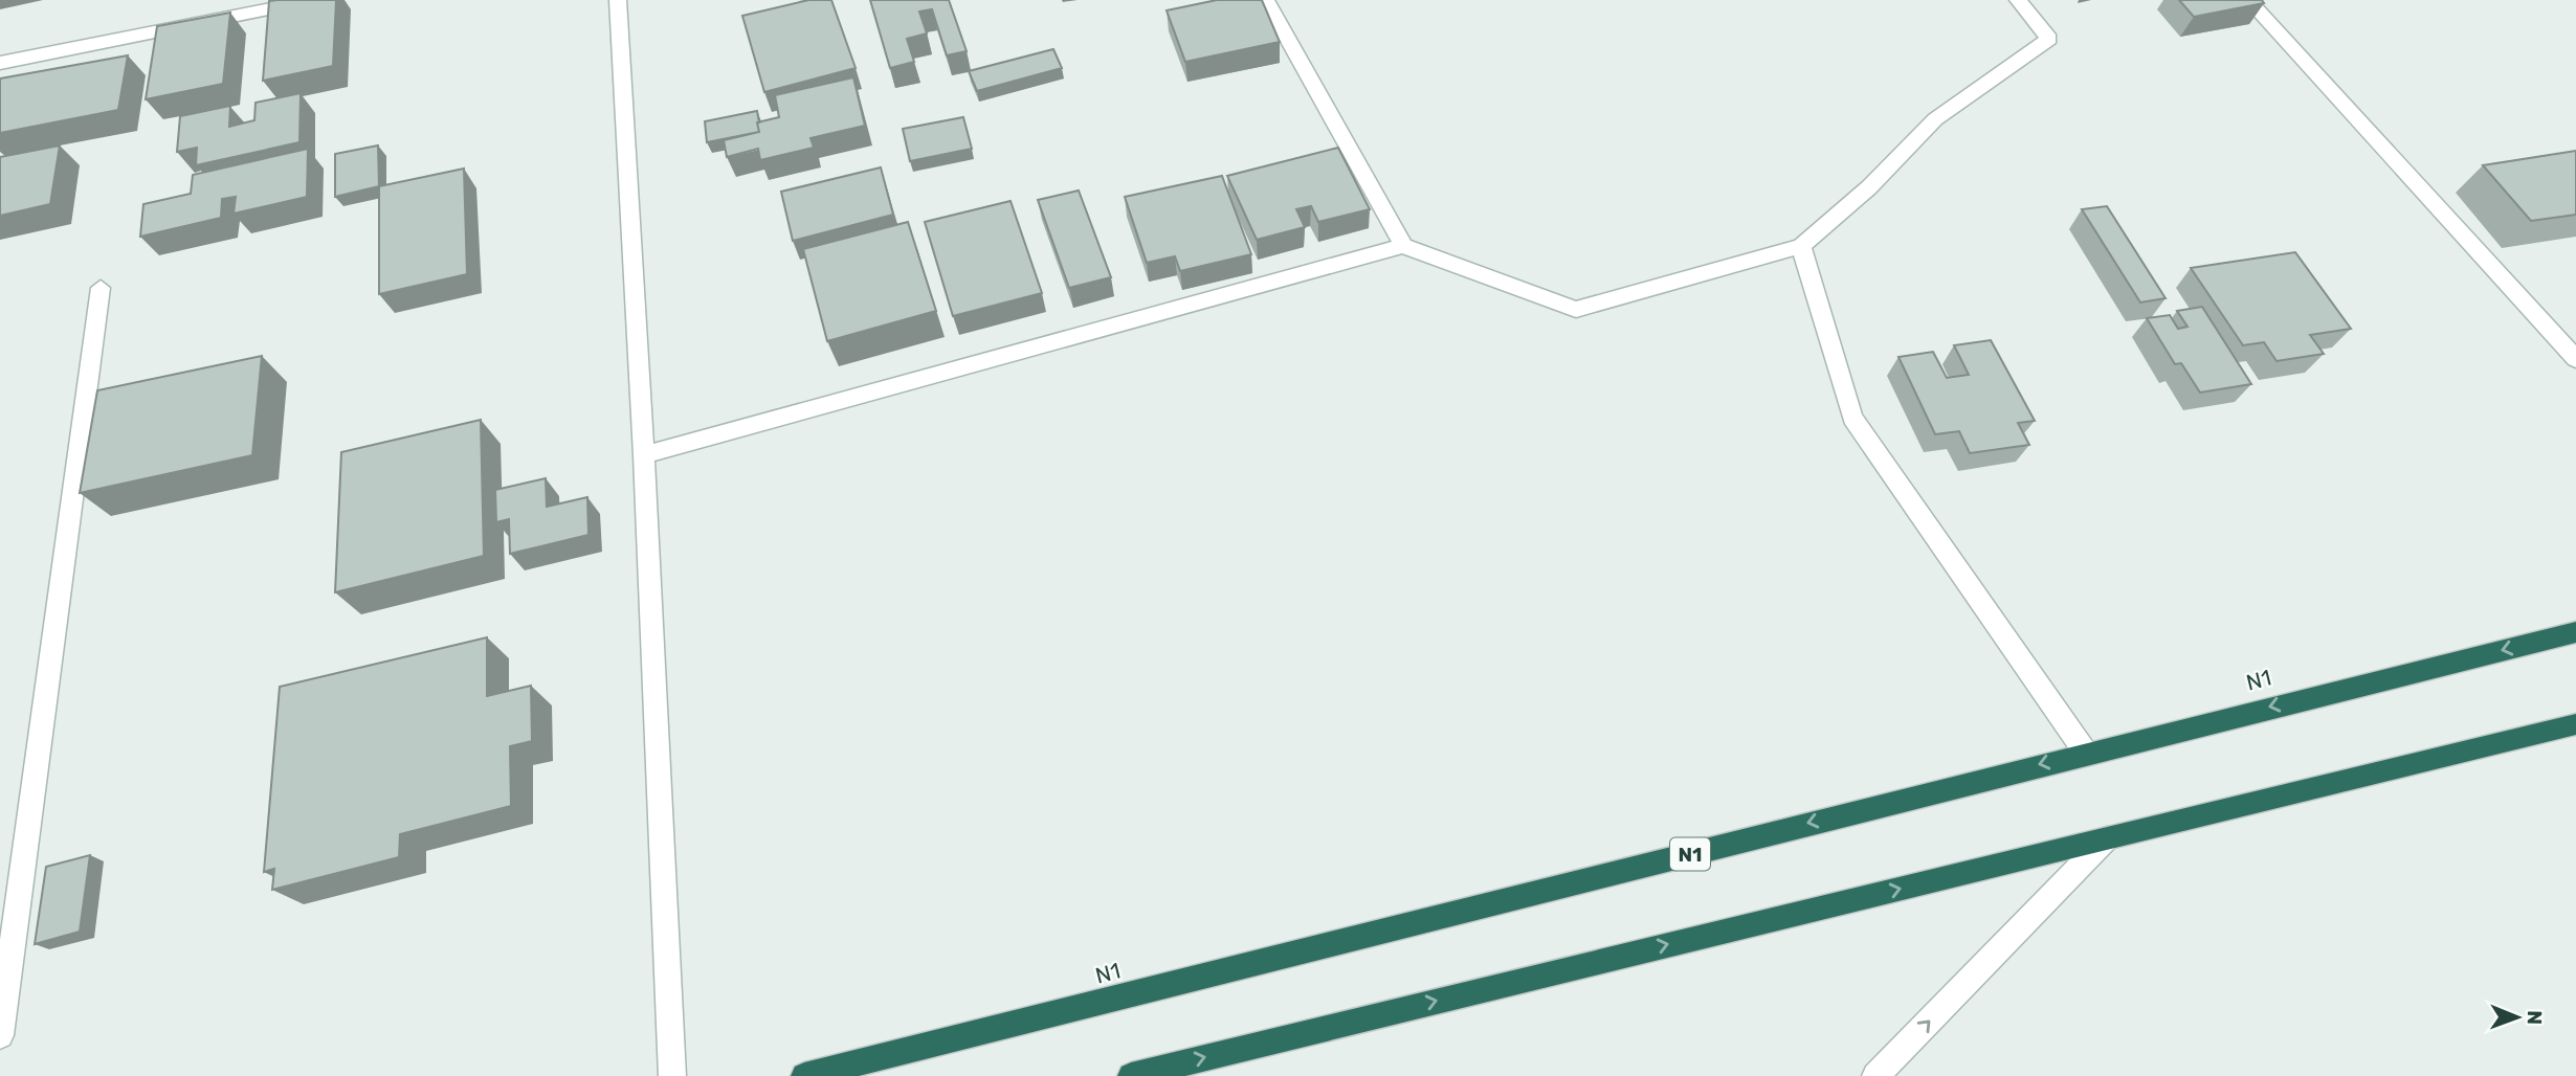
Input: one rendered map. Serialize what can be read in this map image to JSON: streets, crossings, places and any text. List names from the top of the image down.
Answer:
{
  "streets": {
    "highway": ["N1"]
  },
  "north": "right"
}
